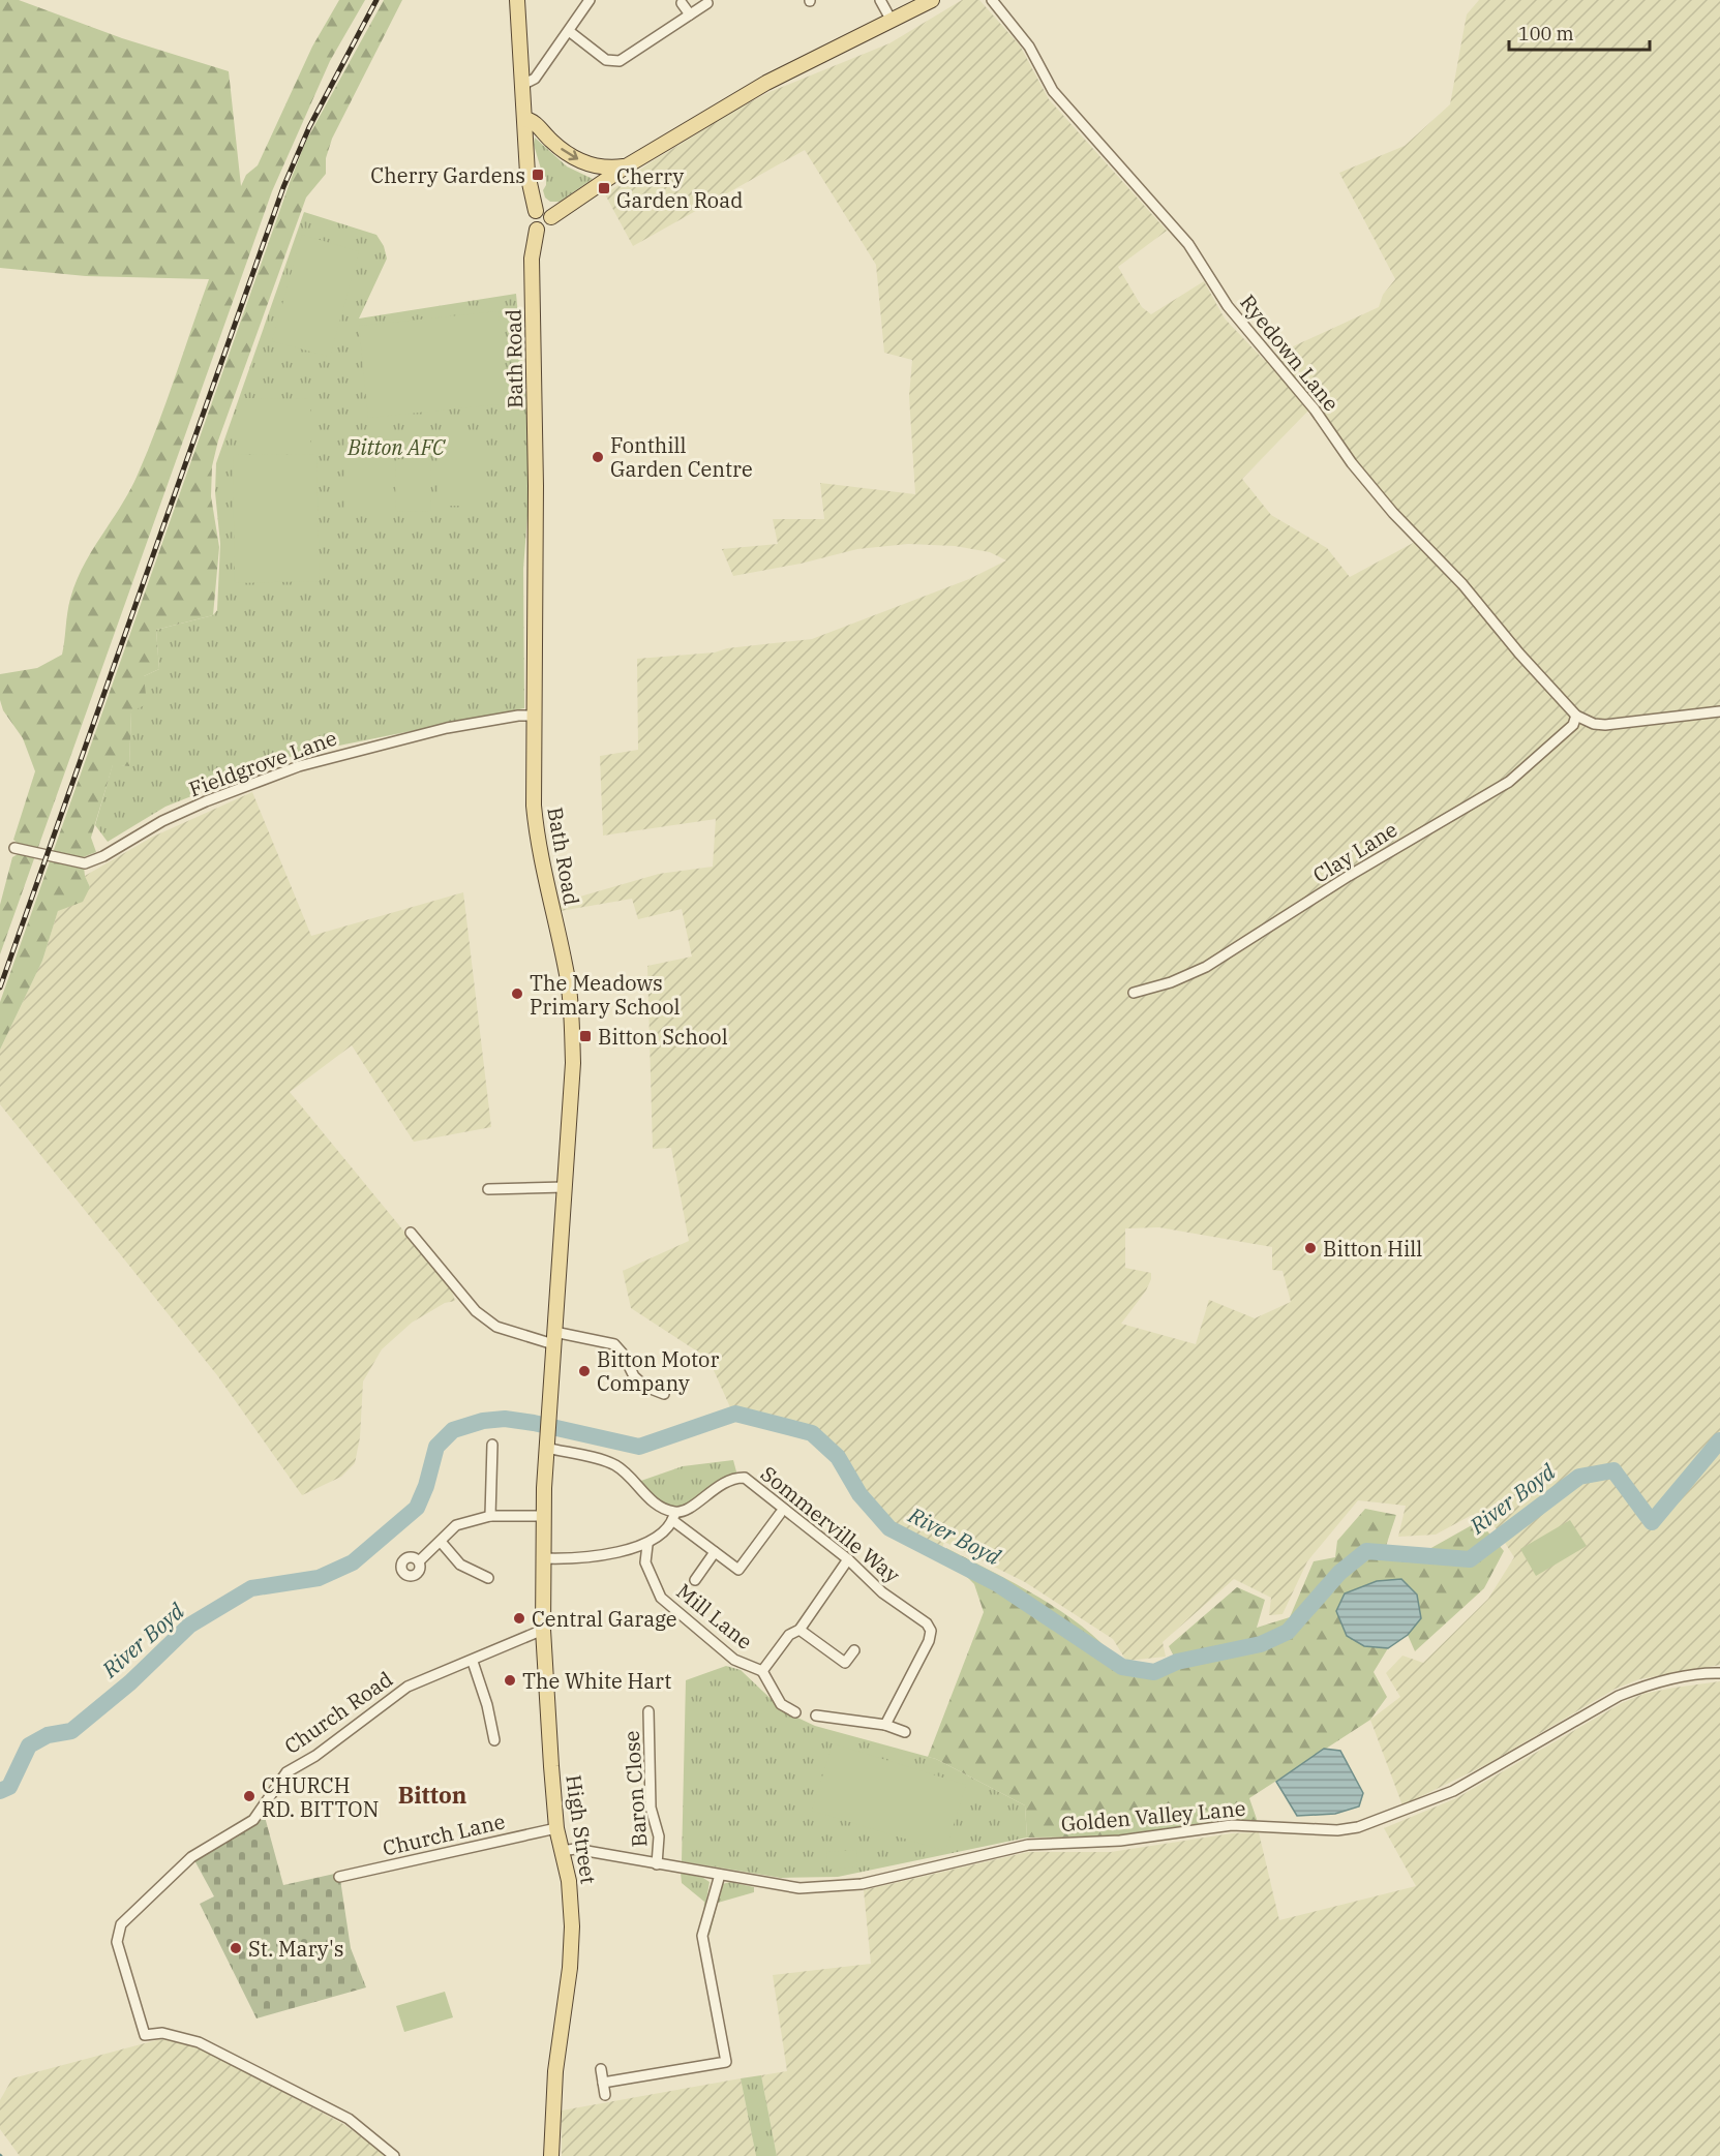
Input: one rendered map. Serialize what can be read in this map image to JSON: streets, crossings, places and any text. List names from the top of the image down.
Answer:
{
  "streets": {
    "main road": ["Bath Road", "High Street"],
    "street": [
      "Ryedown Lane",
      "Fieldgrove Lane",
      "Clay Lane",
      "Sommerville Way",
      "Mill Lane",
      "Church Road",
      "Baron Close",
      "Golden Valley Lane",
      "Church Lane"
    ]
  },
  "crossings": [
    ["Ryedown Lane", "Clay Lane"],
    ["Bath Road", "Fieldgrove Lane"],
    ["Sommerville Way", "Mill Lane"],
    ["Church Road", "High Street"],
    ["Baron Close", "Golden Valley Lane"],
    ["Golden Valley Lane", "High Street"],
    ["High Street", "Church Lane"]
  ],
  "districts": ["Bitton"],
  "water": ["River Boyd"],
  "parks": ["Bitton AFC"],
  "places": {
    "transit": ["Cherry Gardens", "Cherry Garden Road", "Bitton School"],
    "other": [
      "Fonthill Garden Centre",
      "The Meadows Primary School",
      "Bitton Hill",
      "Bitton Motor Company",
      "Central Garage",
      "The White Hart",
      "CHURCH RD. BITTON",
      "St. Mary's"
    ]
  },
  "scale_bar": "100 m"
}
